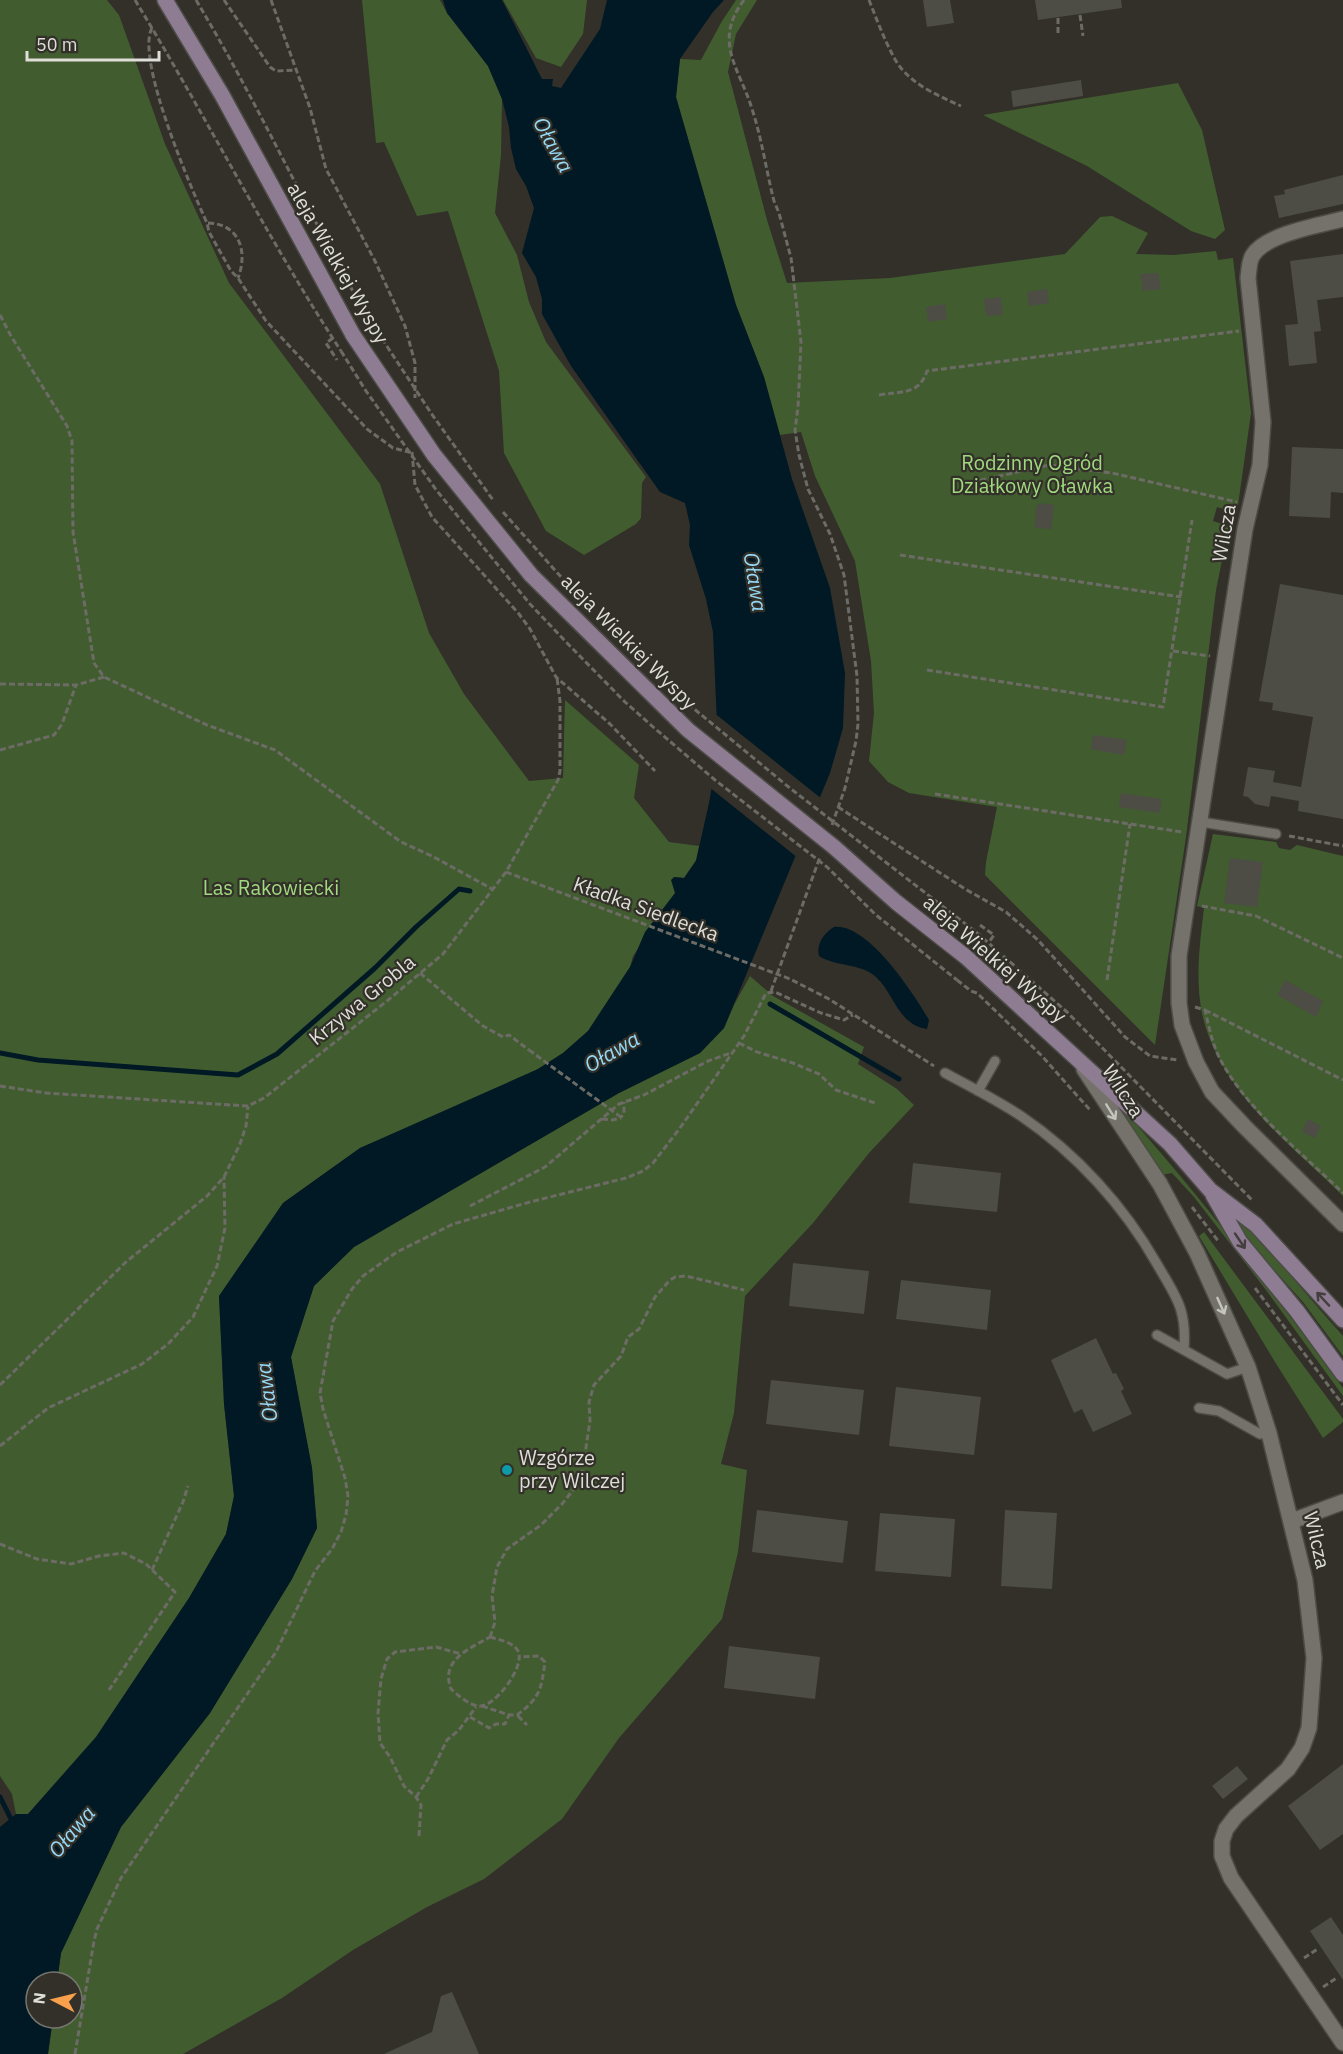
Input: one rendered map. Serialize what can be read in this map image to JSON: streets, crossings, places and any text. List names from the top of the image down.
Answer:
{
  "streets": {
    "main road": ["aleja Wielkiej Wyspy"],
    "street": ["Wilcza"],
    "path": ["Kładka Siedlecka", "Krzywa Grobla"]
  },
  "crossings": [
    ["aleja Wielkiej Wyspy", "Wilcza"],
    ["Kładka Siedlecka", "Krzywa Grobla"]
  ],
  "water": ["Oława"],
  "parks": ["Rodzinny Ogród Działkowy Oławka", "Las Rakowiecki"],
  "places": ["Wzgórze przy Wilczej"],
  "scale_bar": "50 m",
  "north": "left"
}
